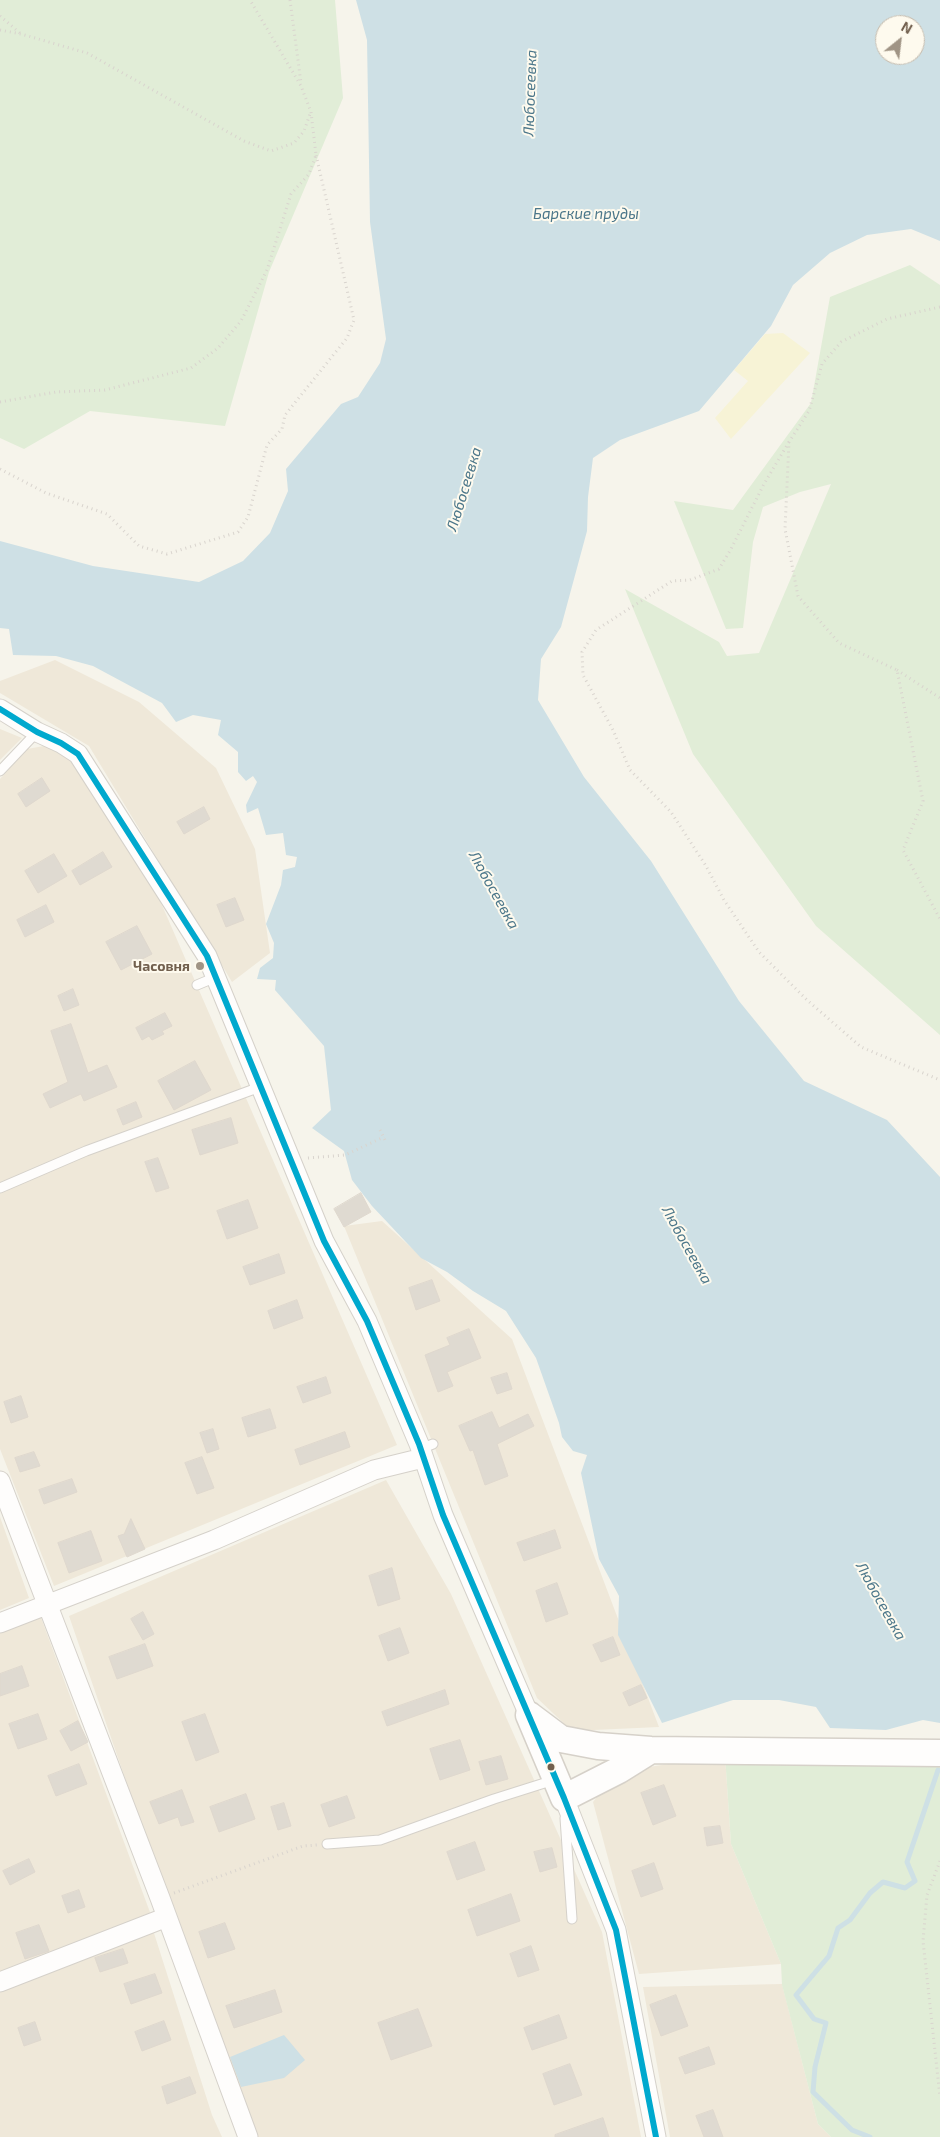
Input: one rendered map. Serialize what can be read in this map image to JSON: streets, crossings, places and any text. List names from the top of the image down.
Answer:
{
  "water": ["Любосеевка", "Барские пруды"],
  "places": ["Часовня"],
  "north": "top right"
}
